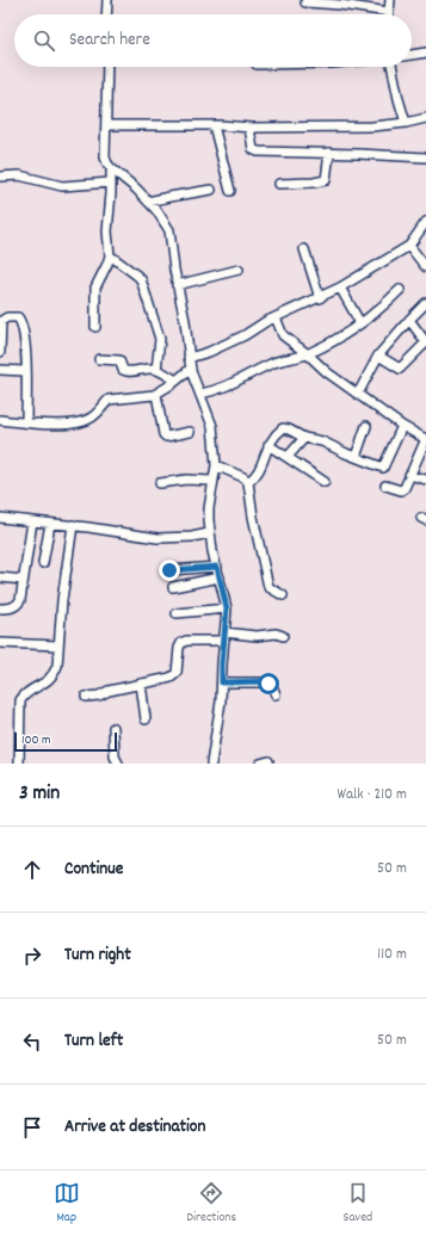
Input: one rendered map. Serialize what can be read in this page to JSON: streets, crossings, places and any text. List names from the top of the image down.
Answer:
{
  "scale_bar": "100 m",
  "page": {
    "search": "Search here",
    "scale": "100 m",
    "heading": ["3 min", "Walk · 210 m"],
    "list": [
      ["Continue", "50 m"],
      ["Turn right", "110 m"],
      ["Turn left", "50 m"],
      "Arrive at destination"
    ],
    "nav": ["Map", "Directions", "Saved"]
  }
}
